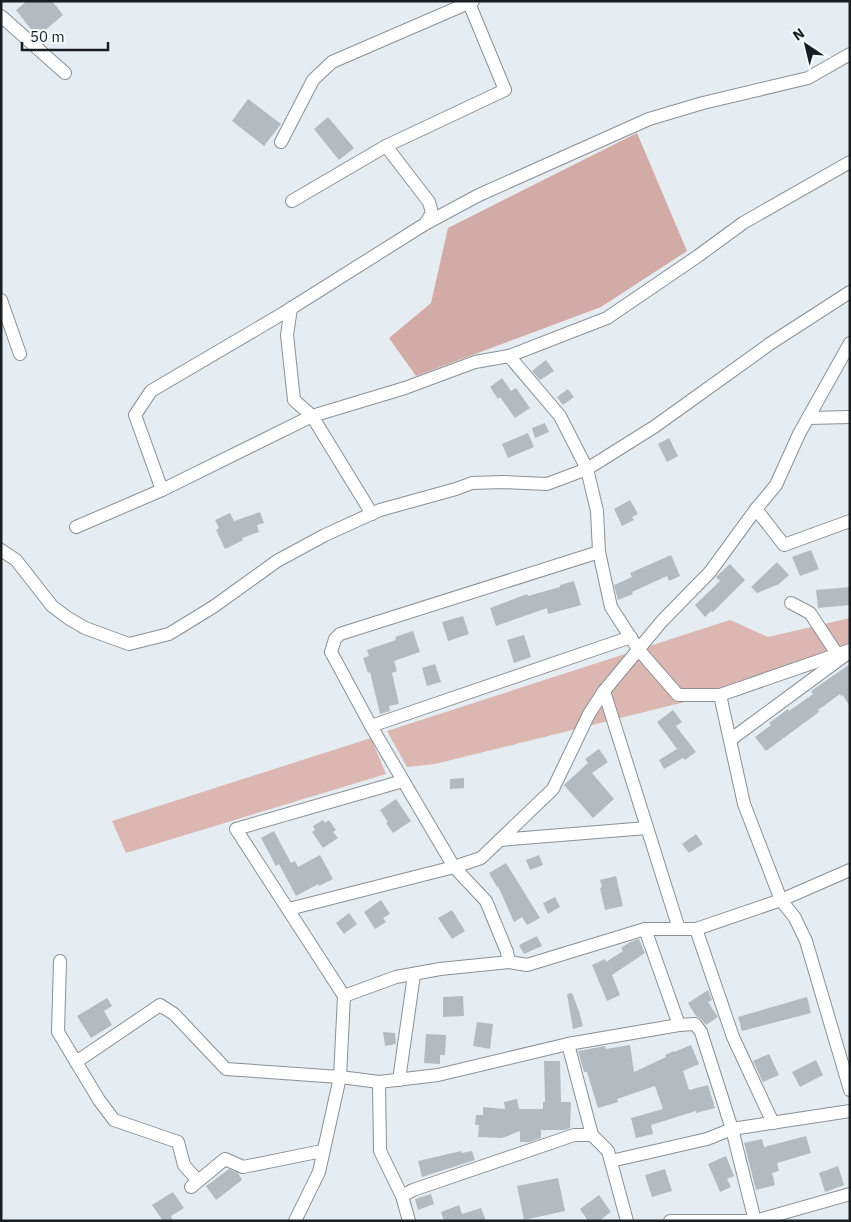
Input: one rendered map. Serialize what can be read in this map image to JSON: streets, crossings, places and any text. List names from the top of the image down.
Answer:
{
  "scale_bar": "50 m",
  "north": "top left"
}
